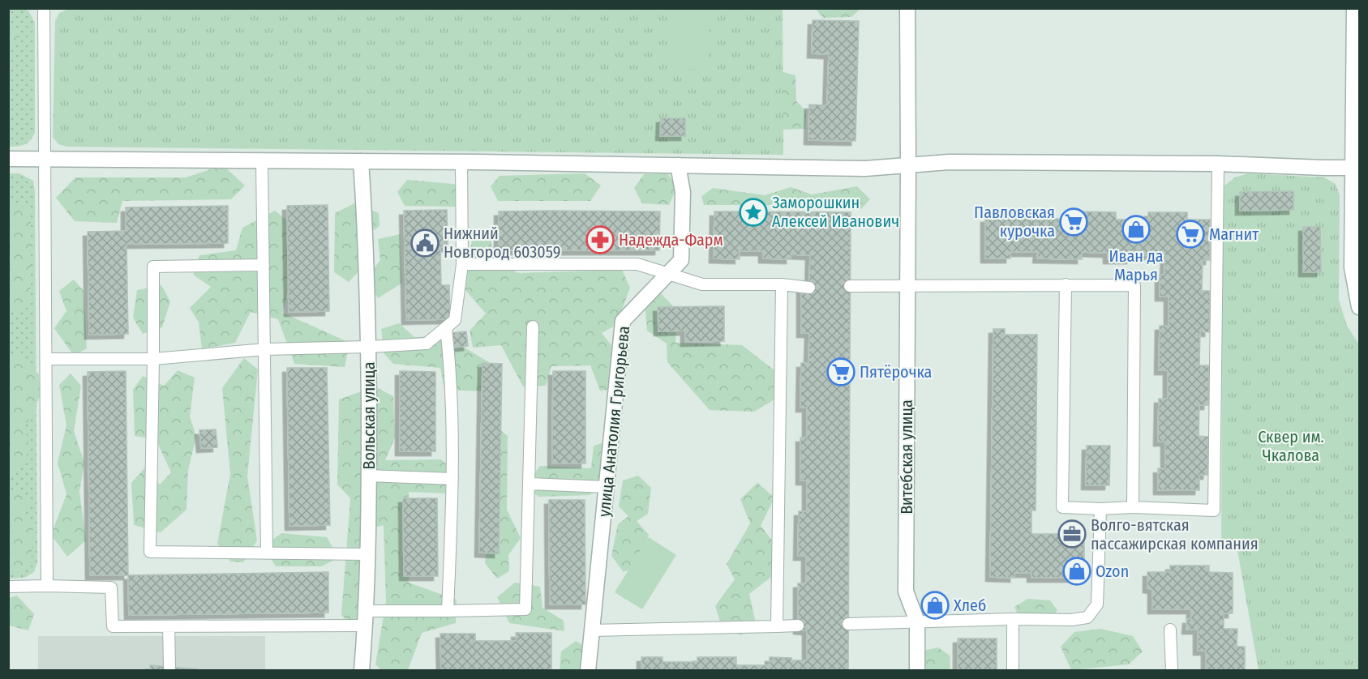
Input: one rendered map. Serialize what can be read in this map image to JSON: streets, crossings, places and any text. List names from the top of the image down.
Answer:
{
  "streets": {
    "street": ["Вольская улица", "улица Анатолия Григорьева", "Витебская улица"]
  },
  "parks": ["Сквер им. Чкалова"],
  "places": {
    "place": ["Заморошкин Алексей Иванович"],
    "supermarket": ["Павловская курочка", "Магнит", "Пятёрочка"],
    "shop": ["Иван да Марья", "Ozon", "Хлеб"],
    "pharmacy": ["Надежда-Фарм"],
    "public building": ["Нижний Новгород 603059"],
    "office": ["Волго-вятская пассажирская компания"]
  }
}
